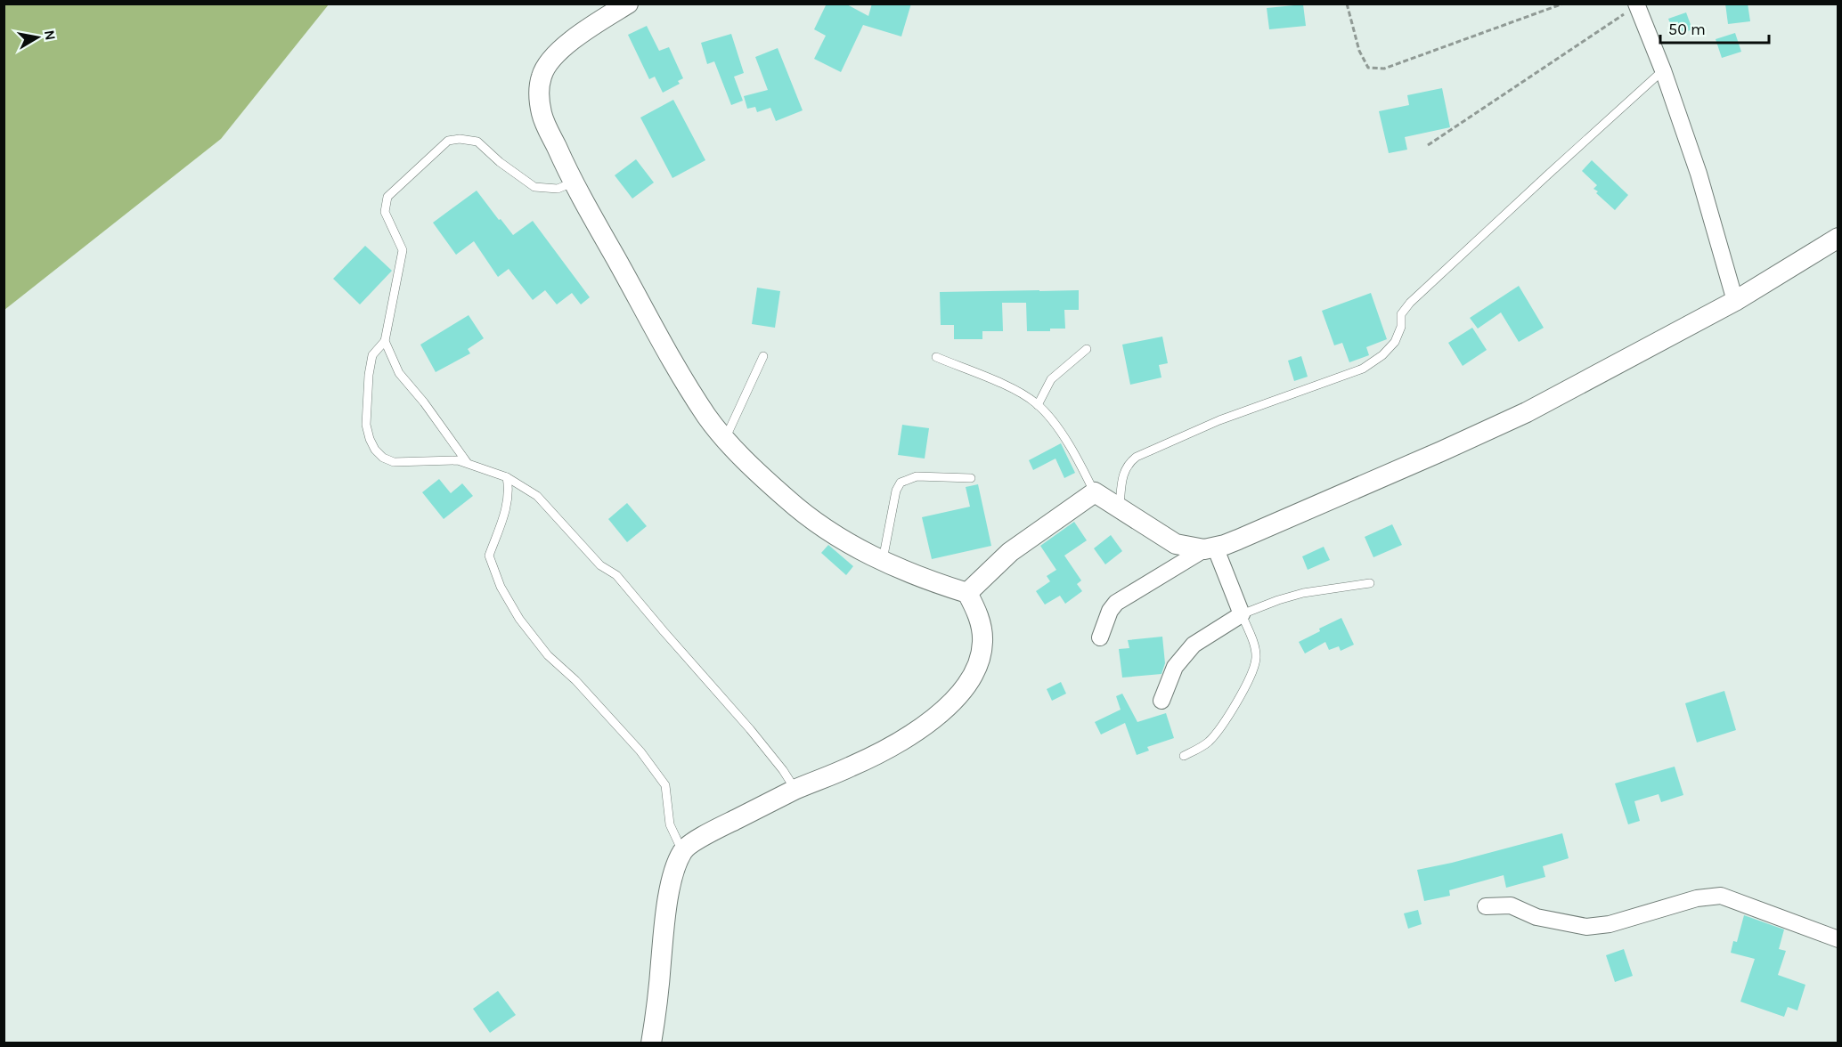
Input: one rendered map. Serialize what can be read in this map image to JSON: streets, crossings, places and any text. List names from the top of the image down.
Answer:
{
  "scale_bar": "50 m",
  "north": "right"
}
